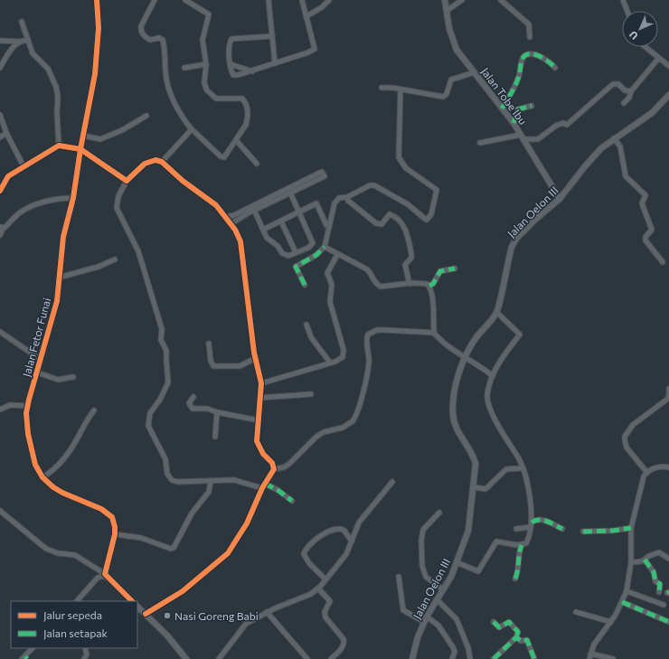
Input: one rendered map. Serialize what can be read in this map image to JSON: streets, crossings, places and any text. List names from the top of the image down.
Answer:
{
  "streets": {
    "street": ["Jalan Tobe Ibu", "Jalan Oelon III", "Jalan Fetor Funai"]
  },
  "crossings": [
    ["Jalan Tobe Ibu", "Jalan Oelon III"]
  ],
  "places": ["Nasi Goreng Babi"],
  "legend": ["Jalur sepeda", "Jalan setapak"],
  "north": "bottom left"
}
